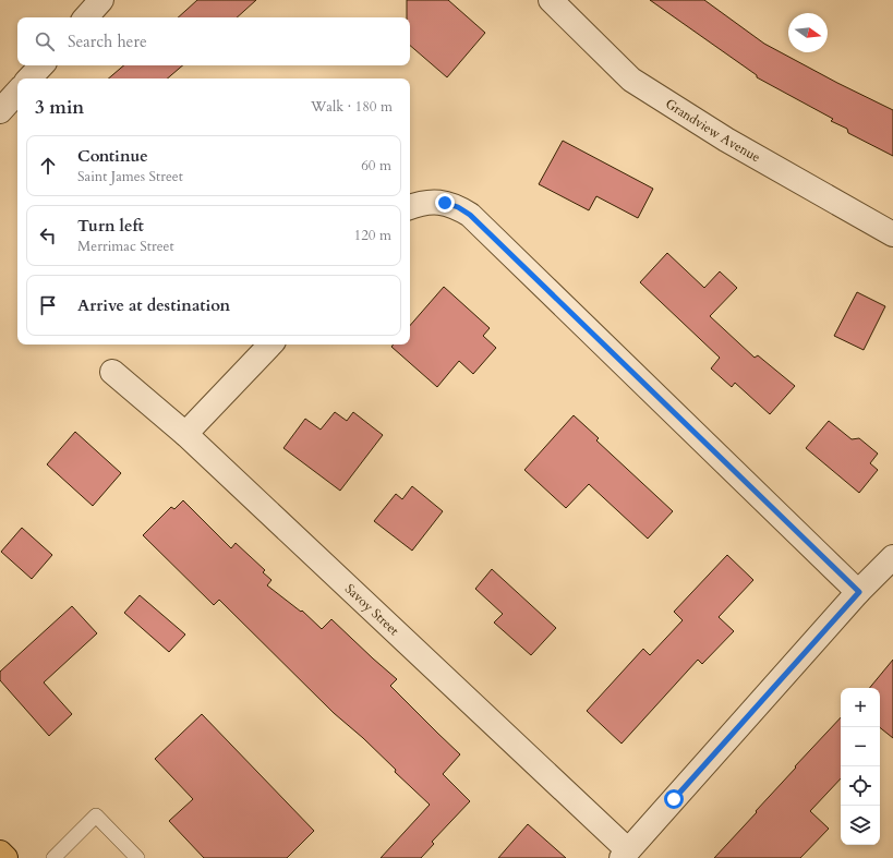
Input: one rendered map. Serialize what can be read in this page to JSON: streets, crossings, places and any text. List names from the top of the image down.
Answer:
{
  "streets": {
    "street": ["Grandview Avenue", "Savoy Street"]
  },
  "north": "right",
  "page": {
    "search": "Search here",
    "heading": ["3 min", "Walk · 180 m"],
    "list": [
      ["Continue", "Saint James Street", "60 m"],
      ["Turn left", "Merrimac Street", "120 m"],
      "Arrive at destination"
    ],
    "map_buttons": ["+", "−"]
  }
}
